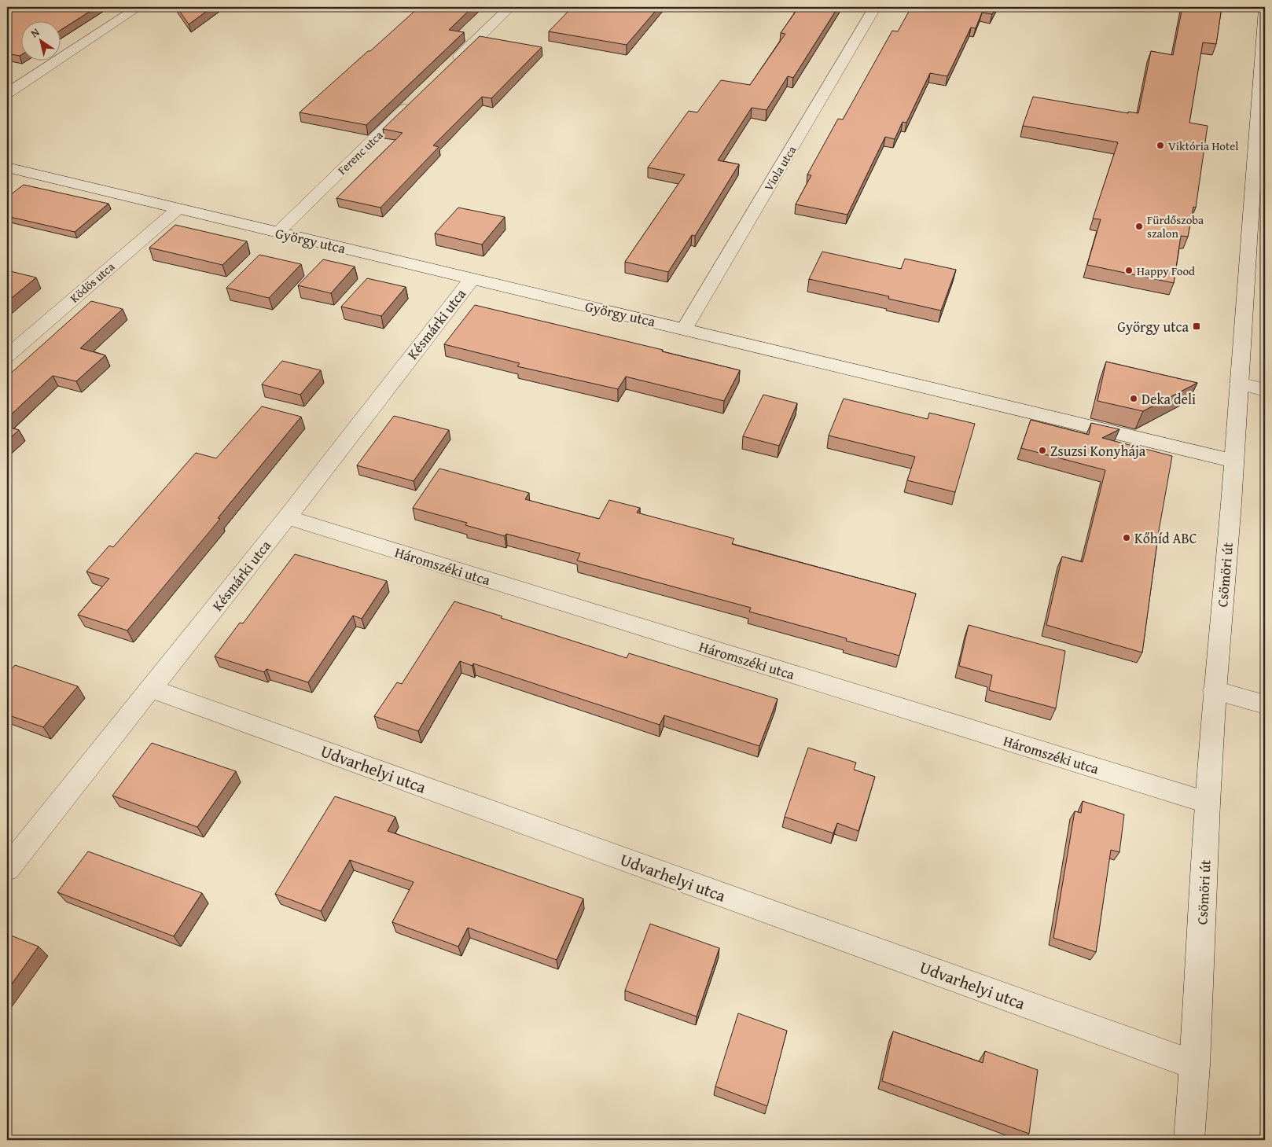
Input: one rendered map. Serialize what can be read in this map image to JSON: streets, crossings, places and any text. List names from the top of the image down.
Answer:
{
  "streets": {
    "street": [
      "Ferenc utca",
      "Viola utca",
      "György utca",
      "Ködös utca",
      "Késmárki utca",
      "Háromszéki utca",
      "Csömöri út",
      "Udvarhelyi utca"
    ]
  },
  "crossings": [
    ["Ferenc utca", "György utca"],
    ["Viola utca", "György utca"],
    ["György utca", "Ködös utca"],
    ["György utca", "Késmárki utca"],
    ["György utca", "Csömöri út"],
    ["Késmárki utca", "Háromszéki utca"],
    ["Késmárki utca", "Udvarhelyi utca"],
    ["Háromszéki utca", "Csömöri út"],
    ["Csömöri út", "Udvarhelyi utca"]
  ],
  "places": {
    "other": [
      "Viktória Hotel",
      "Fürdőszoba szalon",
      "Happy Food",
      "Deka deli",
      "Zsuzsi Konyhája",
      "Kőhíd ABC"
    ],
    "transit": ["György utca"]
  },
  "north": "top left"
}
